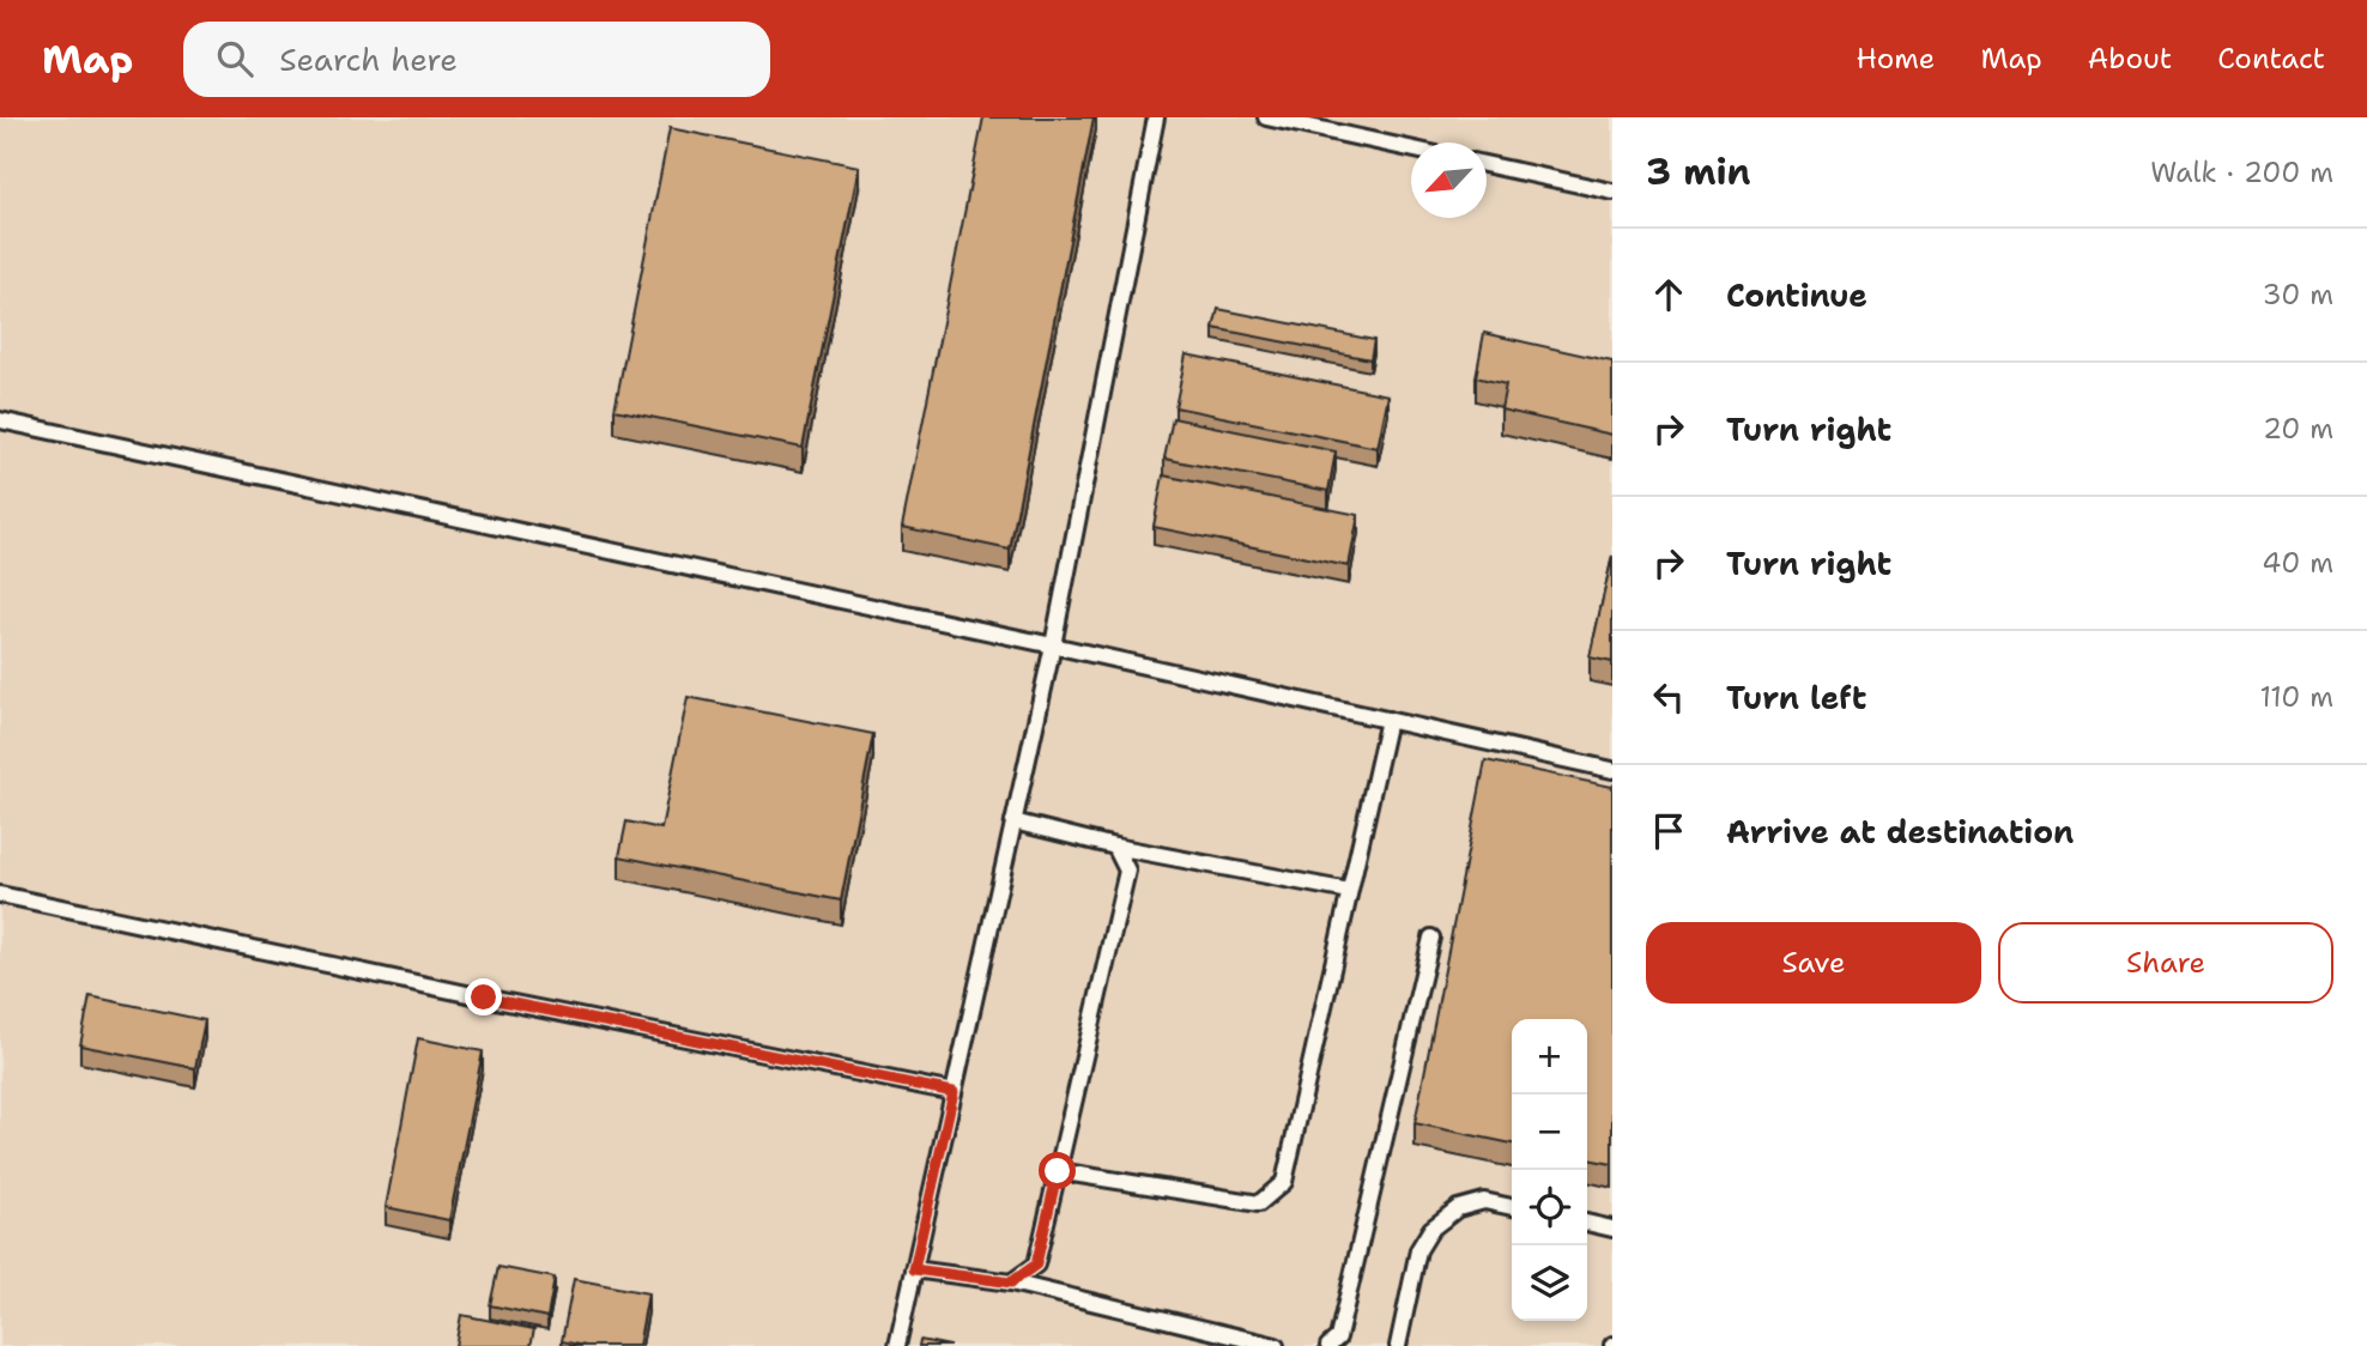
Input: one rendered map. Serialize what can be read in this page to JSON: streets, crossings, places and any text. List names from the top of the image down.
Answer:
{
  "north": "bottom left",
  "page": {
    "header": "Map",
    "search": "Search here",
    "nav": [
      "Home",
      "Map",
      "About",
      "Contact"
    ],
    "heading": ["3 min", "Walk · 200 m"],
    "list": [
      ["Continue", "30 m"],
      ["Turn right", "20 m"],
      ["Turn right", "40 m"],
      ["Turn left", "110 m"],
      "Arrive at destination"
    ],
    "buttons": ["Save", "Share"],
    "map_buttons": ["+", "−"]
  }
}
